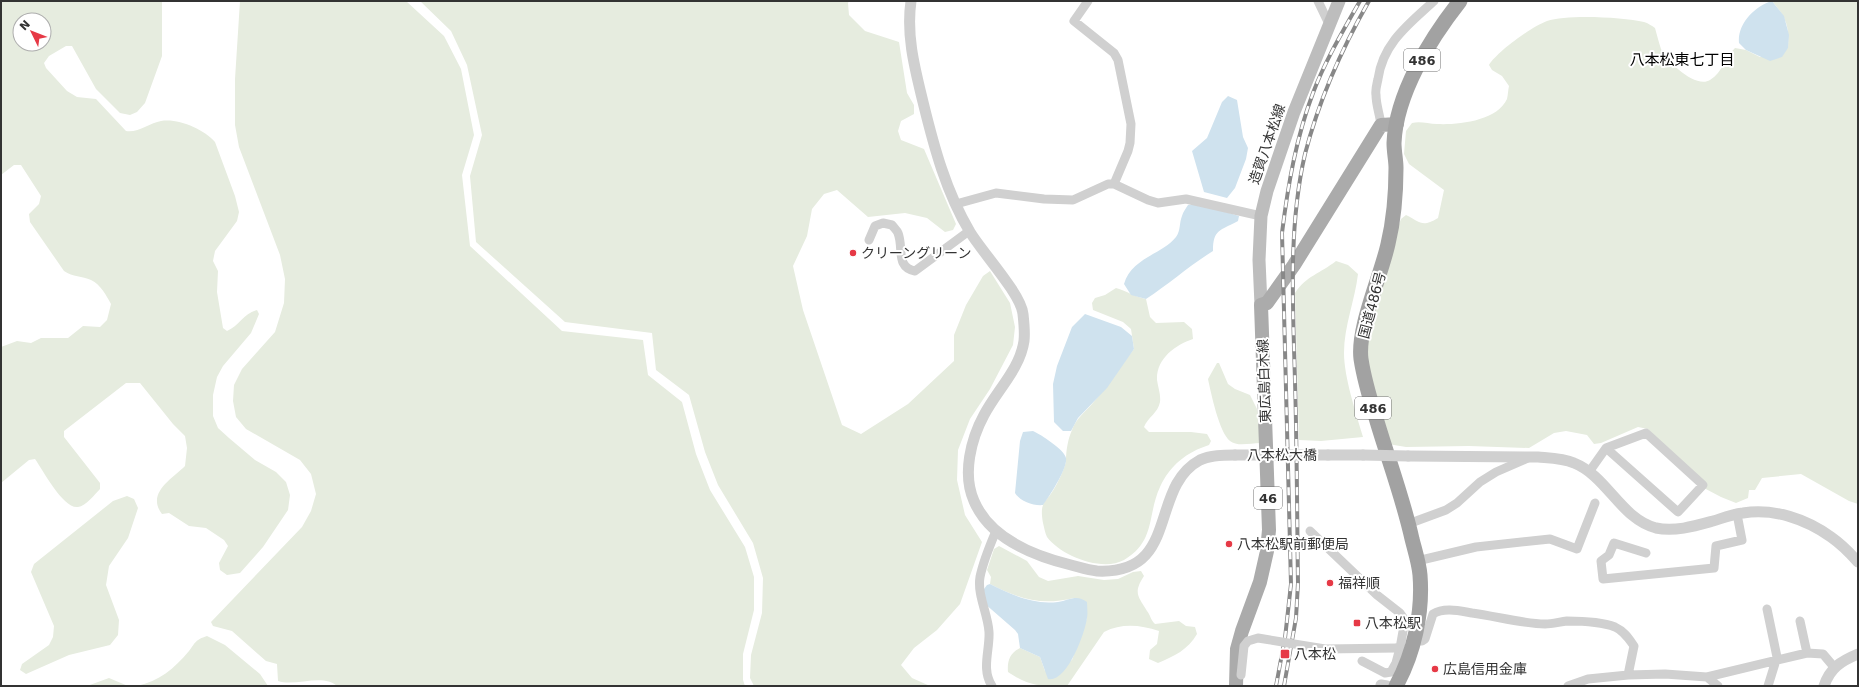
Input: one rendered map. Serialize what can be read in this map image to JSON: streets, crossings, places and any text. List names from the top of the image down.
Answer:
{
  "streets": {
    "highway": ["486", "国道486号"],
    "main road": ["造賀八本松線", "東広島白木線", "46"],
    "street": ["八本松大橋"]
  },
  "crossings": [
    ["造賀八本松線", "東広島白木線"]
  ],
  "districts": ["八本松東七丁目"],
  "places": {
    "other": [
      "クリーングリーン",
      "八本松駅前郵便局",
      "福祥順",
      "広島信用金庫"
    ],
    "transit": ["八本松駅", "八本松"]
  },
  "north": "top left"
}
